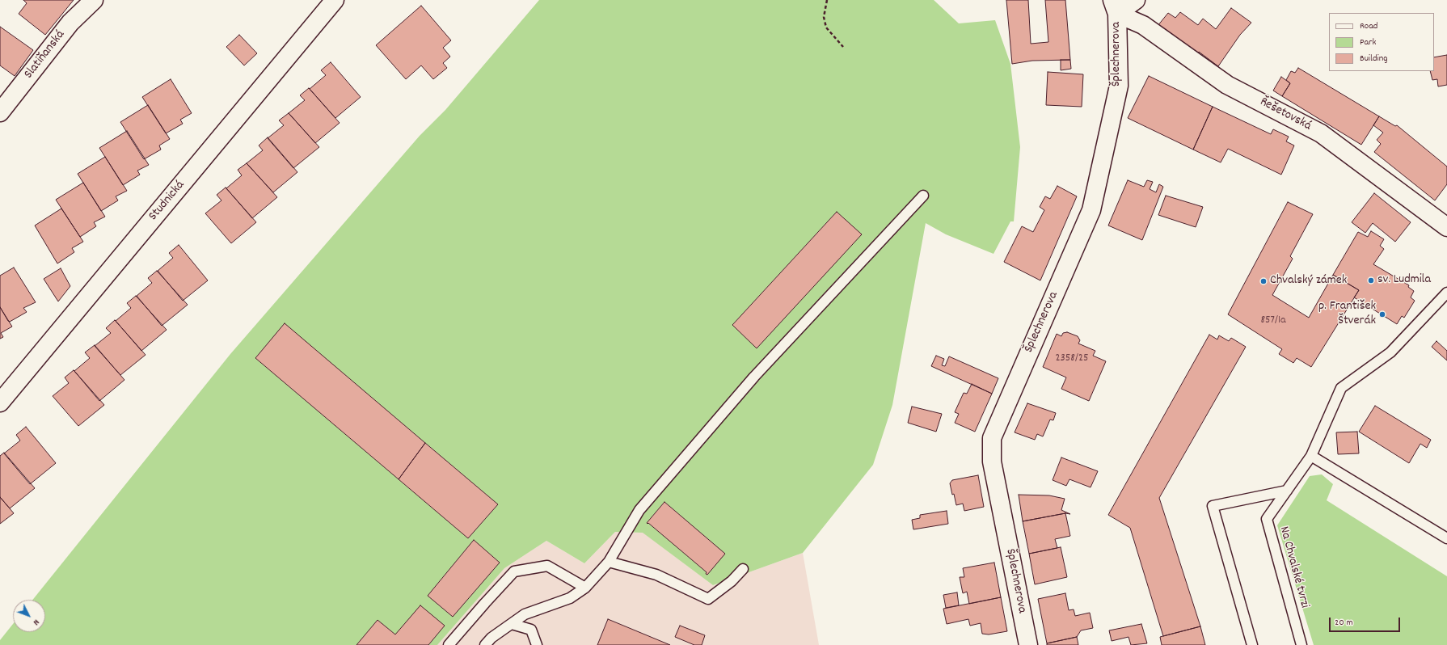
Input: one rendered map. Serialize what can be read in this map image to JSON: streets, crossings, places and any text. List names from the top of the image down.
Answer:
{
  "streets": {
    "street": [
      "Šplechnerova",
      "Slatiňanská",
      "Řešetovská",
      "Studnická"
    ],
    "lane": ["Na Chvalské tvrzi"]
  },
  "crossings": [
    ["Šplechnerova", "Řešetovská"]
  ],
  "places": ["sv. Ludmila", "Chvalský zámek", "p. František Štverák"],
  "house_numbers": ["857/1a", "2358/25"],
  "legend": ["Road", "Park", "Building"],
  "scale_bar": "20 m",
  "north": "bottom right"
}
